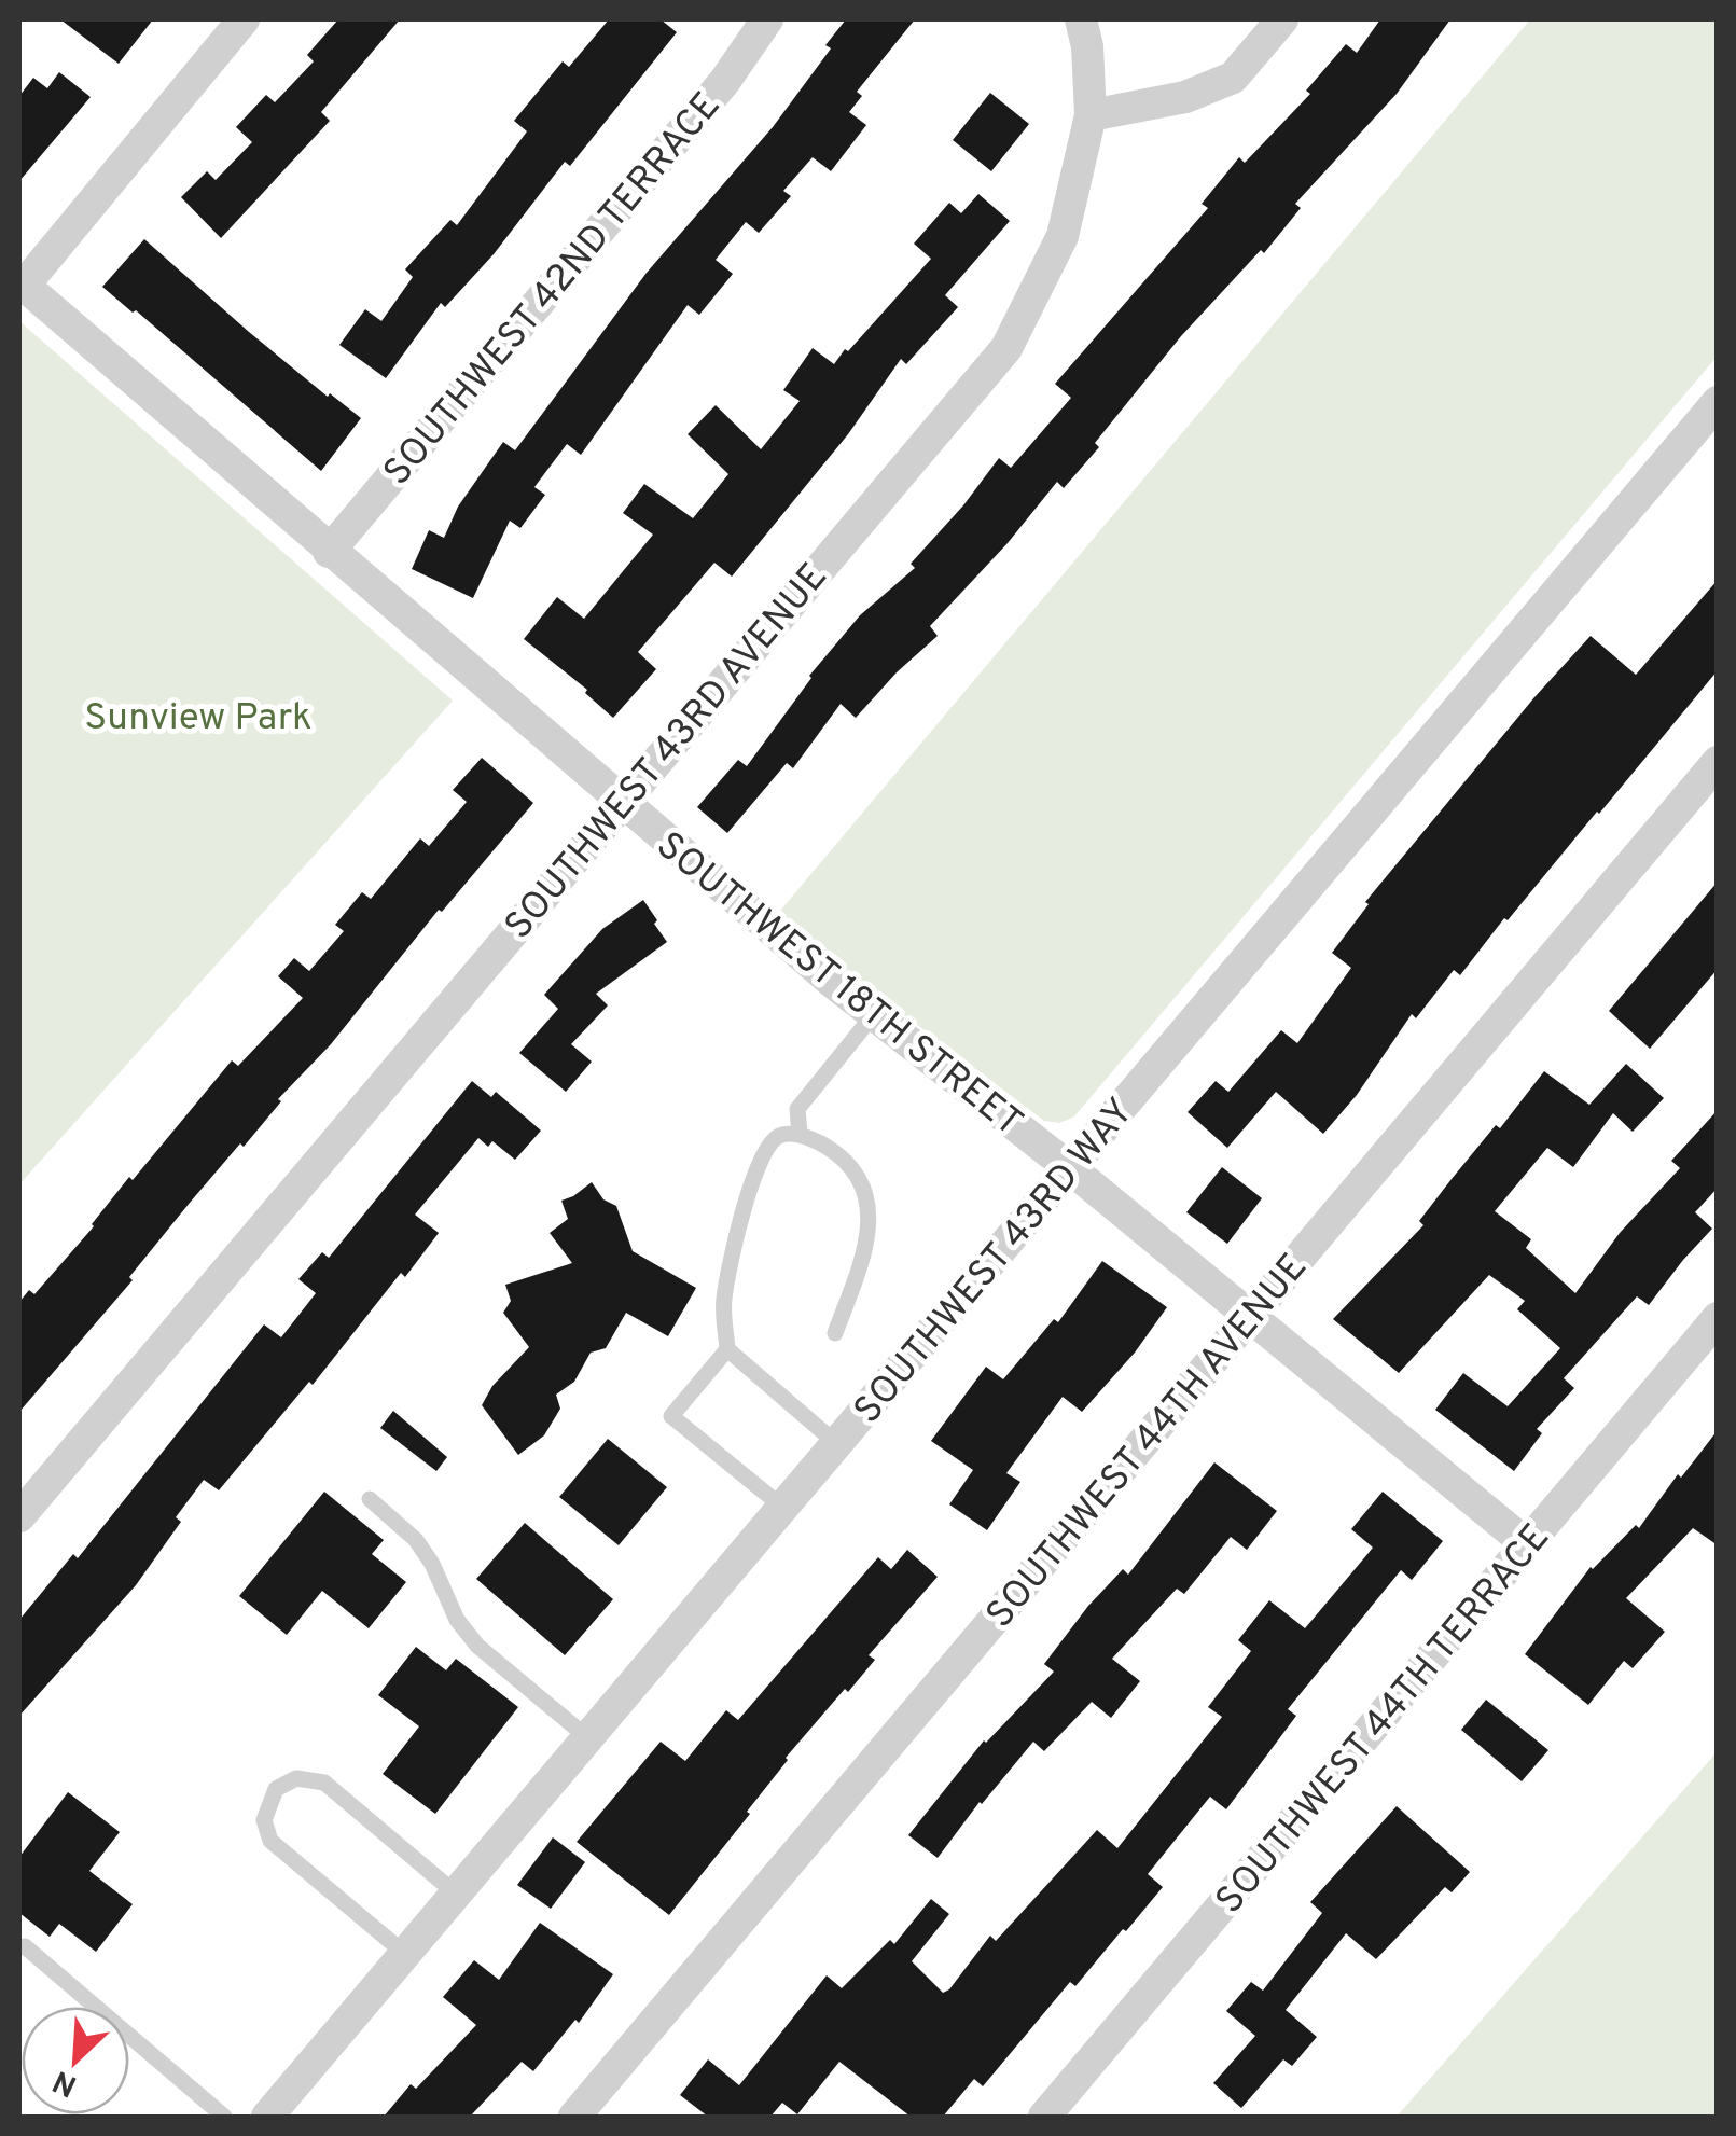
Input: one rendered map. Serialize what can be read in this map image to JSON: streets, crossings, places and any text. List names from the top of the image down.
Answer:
{
  "streets": {
    "street": [
      "SOUTHWEST 42ND TERRACE",
      "SOUTHWEST 43RD AVENUE",
      "SOUTHWEST 18TH STREET",
      "SOUTHWEST 43RD WAY",
      "SOUTHWEST 44TH AVENUE",
      "SOUTHWEST 44TH TERRACE"
    ]
  },
  "crossings": [
    ["SOUTHWEST 42ND TERRACE", "SOUTHWEST 18TH STREET"],
    ["SOUTHWEST 43RD AVENUE", "SOUTHWEST 18TH STREET"],
    ["SOUTHWEST 18TH STREET", "SOUTHWEST 43RD WAY"],
    ["SOUTHWEST 18TH STREET", "SOUTHWEST 44TH AVENUE"],
    ["SOUTHWEST 18TH STREET", "SOUTHWEST 44TH TERRACE"]
  ],
  "parks": ["Sunview Park"],
  "north": "bottom left"
}
